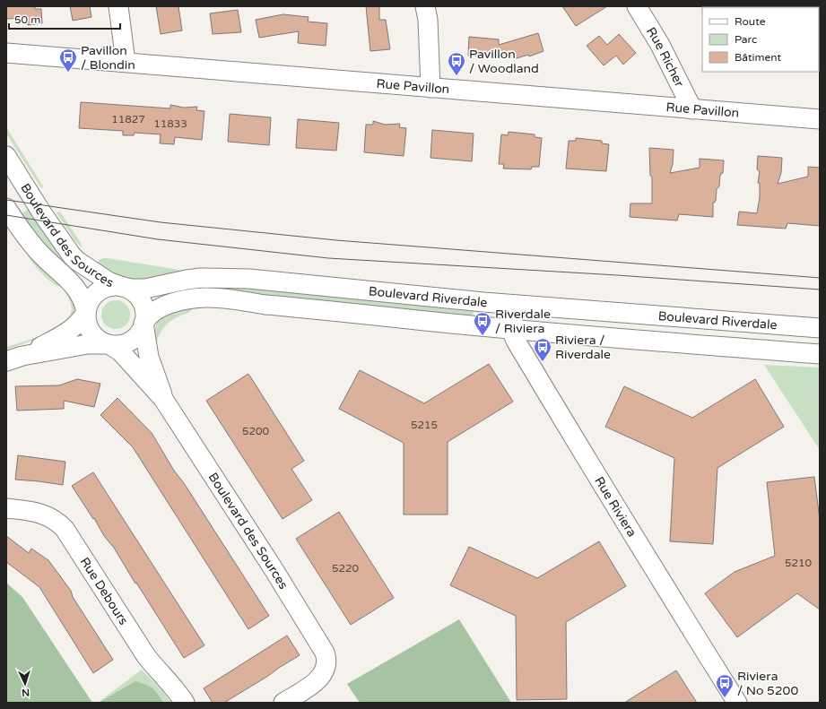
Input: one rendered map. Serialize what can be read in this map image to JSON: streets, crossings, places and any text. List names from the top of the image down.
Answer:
{
  "streets": {
    "street": [
      "Rue Richer",
      "Rue Pavillon",
      "Boulevard des Sources",
      "Boulevard Riverdale",
      "Rue Riviera",
      "Rue Debours"
    ]
  },
  "crossings": [
    ["Rue Richer", "Rue Pavillon"],
    ["Boulevard des Sources", "Boulevard Riverdale"],
    ["Boulevard Riverdale", "Rue Riviera"]
  ],
  "places": {
    "bus stop": [
      "Pavillon / Blondin",
      "Pavillon / Woodland",
      "Riverdale / Riviera",
      "Riviera / Riverdale",
      "Riviera / No 5200"
    ]
  },
  "house_numbers": [
    "11827",
    "11833",
    "5215",
    "5200",
    "5210",
    "5220"
  ],
  "legend": ["Route", "Parc", "Bâtiment"],
  "scale_bar": "50 m",
  "north": "bottom"
}
